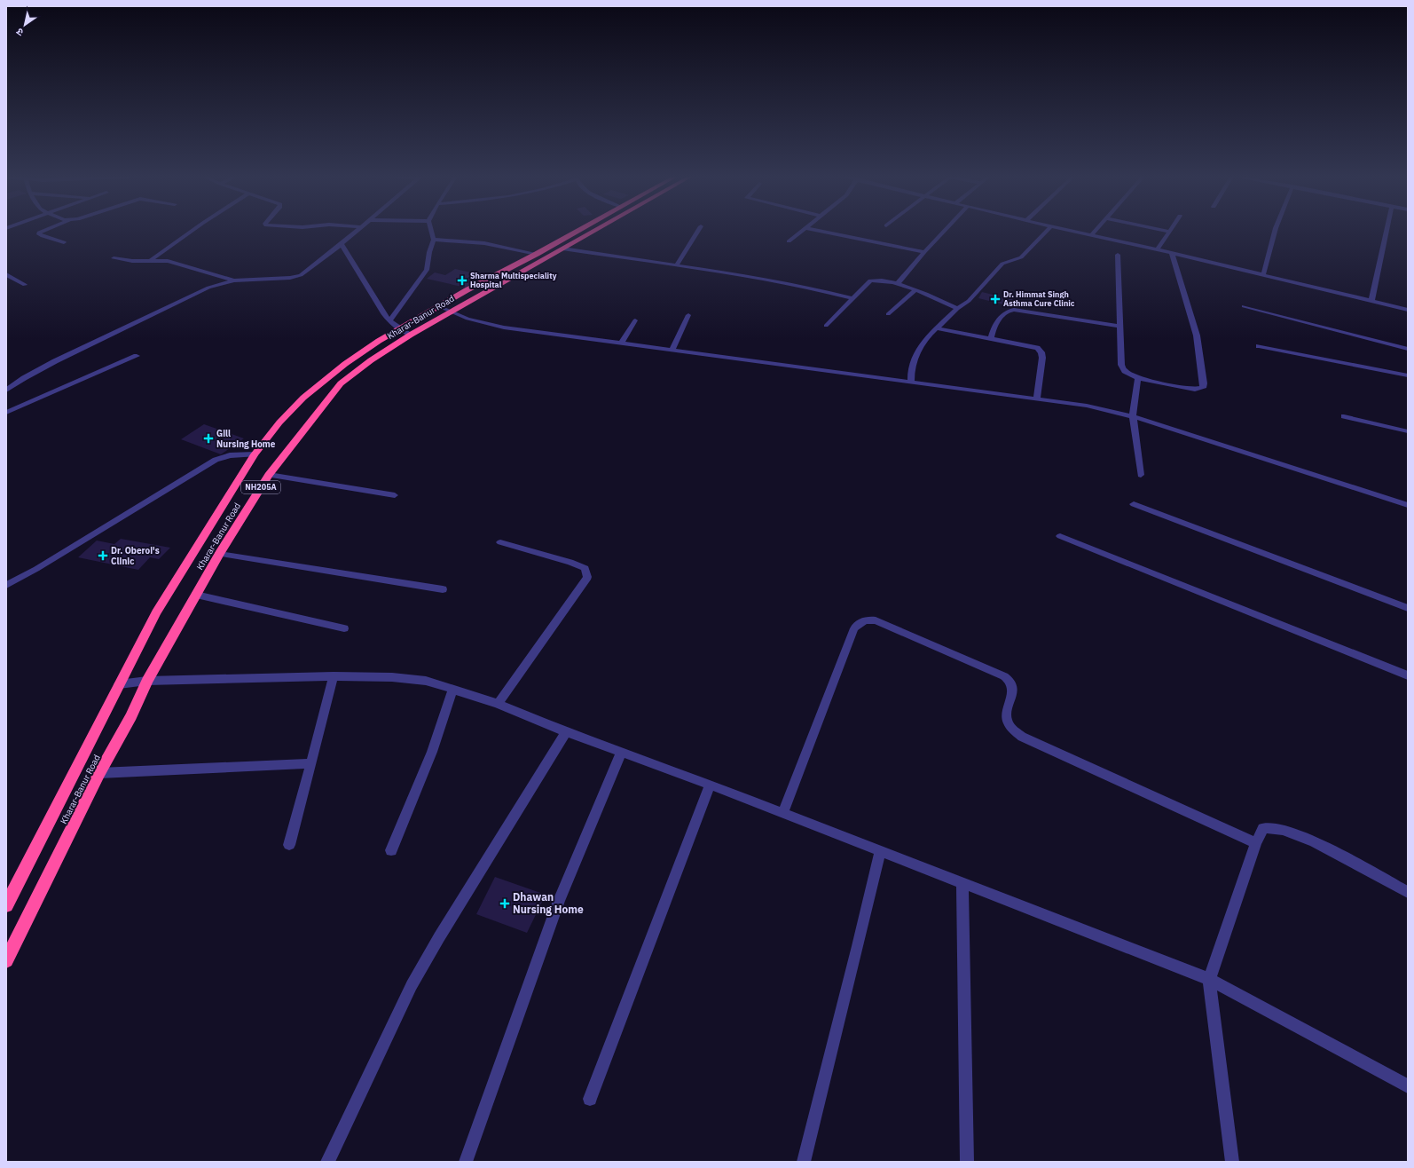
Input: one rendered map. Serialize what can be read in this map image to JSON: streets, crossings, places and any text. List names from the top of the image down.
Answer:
{
  "streets": {
    "highway": ["Kharar-Banur Road", "NH205A"]
  },
  "places": {
    "health": [
      "Sharma Multispeciality Hospital",
      "Dr. Himmat Singh Asthma Cure Clinic",
      "Gill Nursing Home",
      "Dr. Oberoi's Clinic",
      "Dhawan Nursing Home"
    ]
  },
  "north": "bottom left"
}
